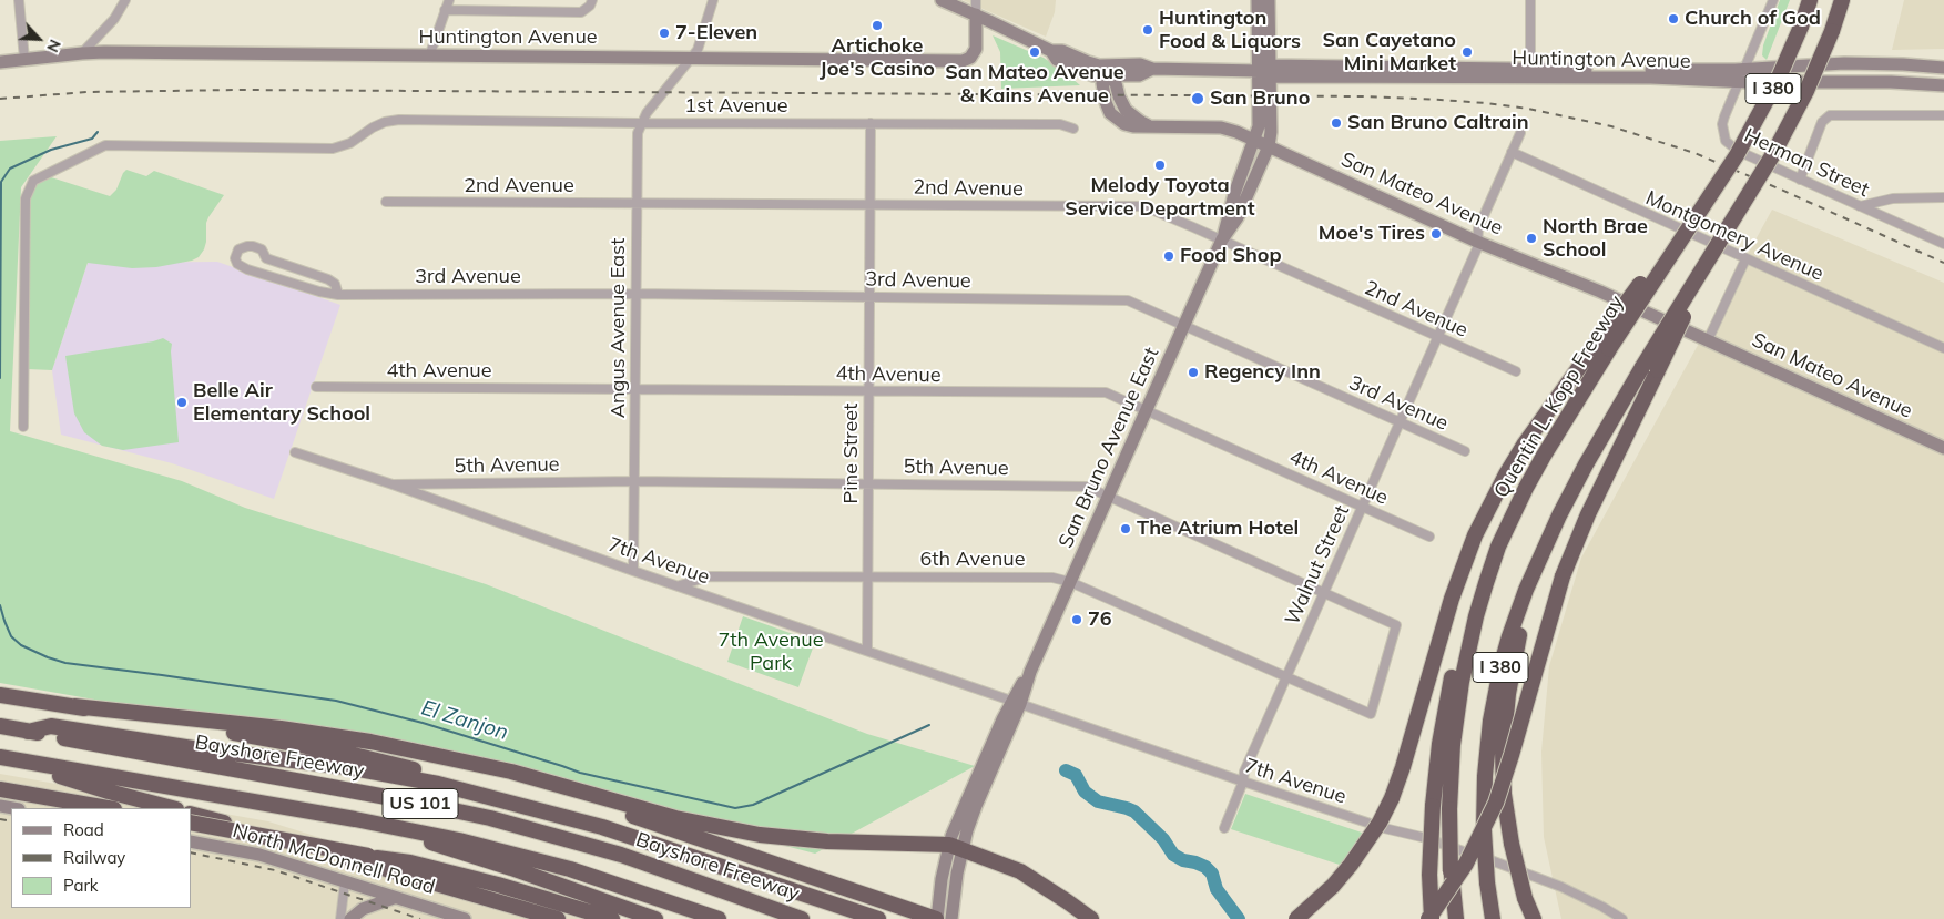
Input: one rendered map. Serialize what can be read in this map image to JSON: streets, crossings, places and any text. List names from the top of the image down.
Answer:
{
  "streets": {
    "highway": [
      "I 380",
      "Quentin L. Kopp Freeway",
      "Bayshore Freeway",
      "US 101"
    ],
    "street": [
      "Huntington Avenue",
      "1st Avenue",
      "Herman Street",
      "2nd Avenue",
      "San Mateo Avenue",
      "Montgomery Avenue",
      "3rd Avenue",
      "Angus Avenue East",
      "4th Avenue",
      "San Bruno Avenue East",
      "Pine Street",
      "5th Avenue",
      "6th Avenue",
      "7th Avenue",
      "Walnut Street",
      "North McDonnell Road"
    ]
  },
  "crossings": [
    ["Huntington Avenue", "Herman Street"],
    ["Huntington Avenue", "San Mateo Avenue"],
    ["Huntington Avenue", "Angus Avenue East"],
    ["Huntington Avenue", "San Bruno Avenue East"],
    ["I 380", "Quentin L. Kopp Freeway"],
    ["1st Avenue", "Angus Avenue East"],
    ["1st Avenue", "Pine Street"],
    ["2nd Avenue", "Angus Avenue East"],
    ["2nd Avenue", "San Bruno Avenue East"],
    ["2nd Avenue", "Pine Street"],
    ["2nd Avenue", "Walnut Street"],
    ["San Mateo Avenue", "San Bruno Avenue East"],
    ["San Mateo Avenue", "Walnut Street"],
    ["Montgomery Avenue", "Walnut Street"],
    ["3rd Avenue", "Angus Avenue East"],
    ["3rd Avenue", "San Bruno Avenue East"],
    ["3rd Avenue", "Pine Street"],
    ["3rd Avenue", "Walnut Street"],
    ["Angus Avenue East", "4th Avenue"],
    ["Angus Avenue East", "5th Avenue"],
    ["Angus Avenue East", "7th Avenue"],
    ["4th Avenue", "San Bruno Avenue East"],
    ["4th Avenue", "Pine Street"],
    ["4th Avenue", "Walnut Street"],
    ["San Bruno Avenue East", "5th Avenue"],
    ["San Bruno Avenue East", "6th Avenue"],
    ["San Bruno Avenue East", "7th Avenue"],
    ["Pine Street", "5th Avenue"],
    ["Pine Street", "6th Avenue"],
    ["Pine Street", "7th Avenue"],
    ["5th Avenue", "6th Avenue"],
    ["5th Avenue", "7th Avenue"],
    ["5th Avenue", "Walnut Street"],
    ["6th Avenue", "7th Avenue"],
    ["6th Avenue", "Walnut Street"],
    ["7th Avenue", "Walnut Street"]
  ],
  "water": ["El Zanjon"],
  "parks": ["7th Avenue Park"],
  "places": [
    "Church of God",
    "Artichoke Joe's Casino",
    "Huntington Food & Liquors",
    "7-Eleven",
    "San Mateo Avenue & Kains Avenue",
    "San Cayetano Mini Market",
    "San Bruno",
    "San Bruno Caltrain",
    "Melody Toyota Service Department",
    "Moe's Tires",
    "North Brae School",
    "Food Shop",
    "Regency Inn",
    "Belle Air Elementary School",
    "The Atrium Hotel",
    "76"
  ],
  "legend": ["Road", "Railway", "Park"],
  "north": "bottom right"
}
